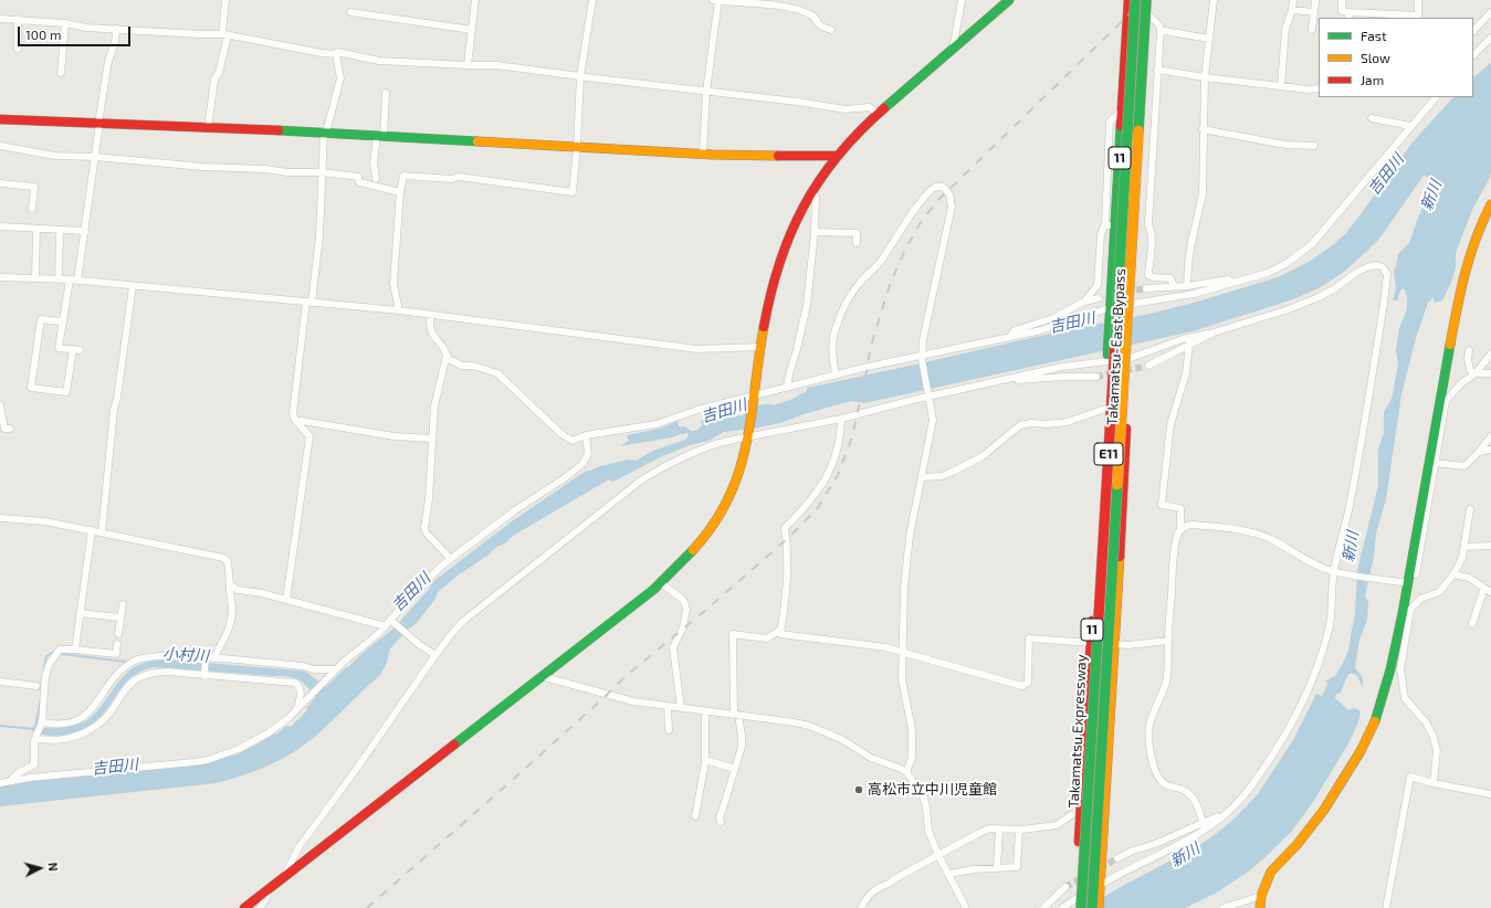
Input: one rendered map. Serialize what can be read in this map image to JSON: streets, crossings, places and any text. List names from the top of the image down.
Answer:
{
  "streets": {
    "main road": [
      "11",
      "Takamatsu-East Bypass",
      "E11",
      "Takamatsu Expressway"
    ]
  },
  "crossings": [
    ["Takamatsu-East Bypass", "Takamatsu Expressway"]
  ],
  "water": ["吉田川", "新川", "小村川"],
  "places": ["高松市立中川児童館"],
  "legend": ["Fast", "Slow", "Jam"],
  "scale_bar": "100 m",
  "north": "right"
}
